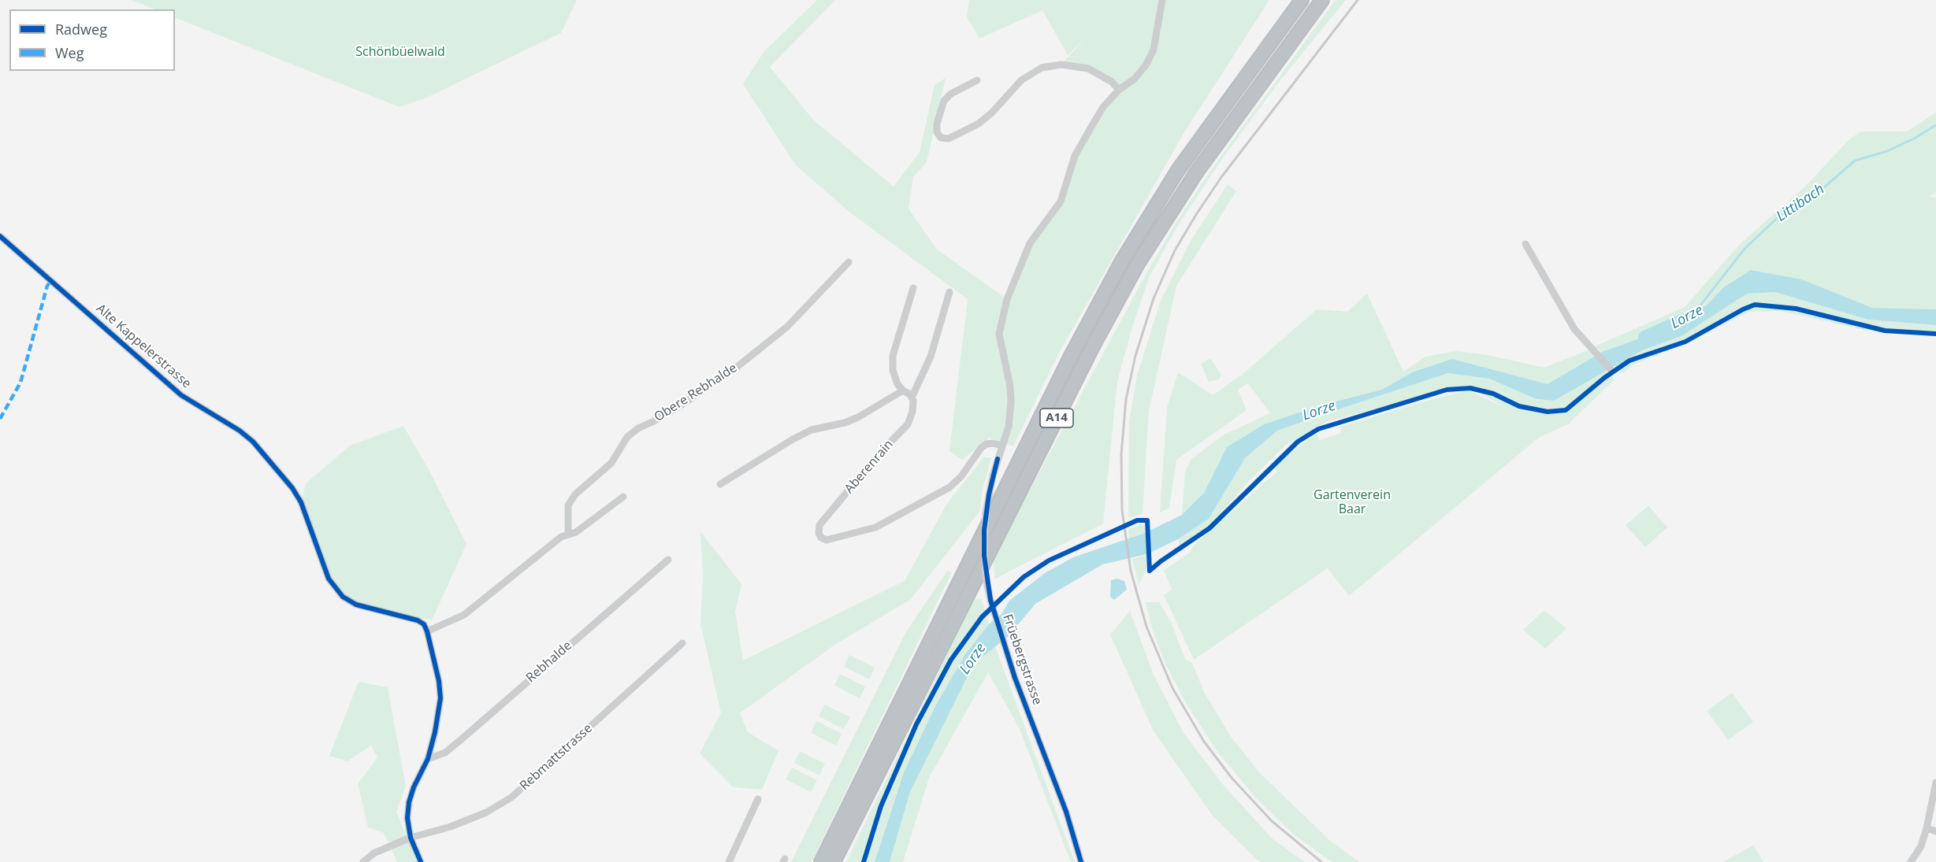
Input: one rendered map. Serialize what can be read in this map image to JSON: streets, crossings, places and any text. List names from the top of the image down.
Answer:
{
  "streets": {
    "highway": ["A14"],
    "street": [
      "Alte Kappelerstrasse",
      "Obere Rebhalde",
      "Aberenrain",
      "Früebergstrasse",
      "Rebhalde",
      "Rebmattstrasse"
    ]
  },
  "crossings": [
    ["Aberenrain", "Früebergstrasse"]
  ],
  "water": ["Littibach", "Lorze"],
  "parks": ["Schönbüelwald", "Gartenverein Baar"],
  "legend": ["Radweg", "Weg"]
}
